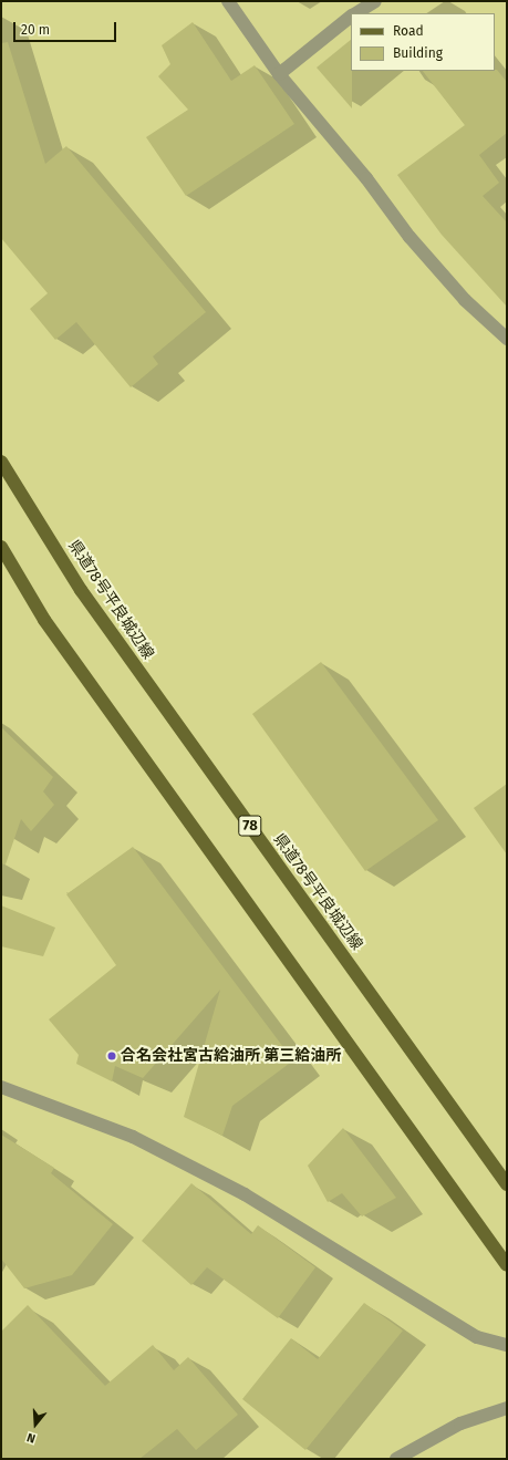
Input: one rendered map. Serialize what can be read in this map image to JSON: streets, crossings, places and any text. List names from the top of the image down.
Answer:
{
  "streets": {
    "main road": ["県道78号平良城辺線", "78"]
  },
  "places": ["合名会社宮古給油所 第三給油所"],
  "legend": ["Road", "Building"],
  "scale_bar": "20 m",
  "north": "bottom"
}
